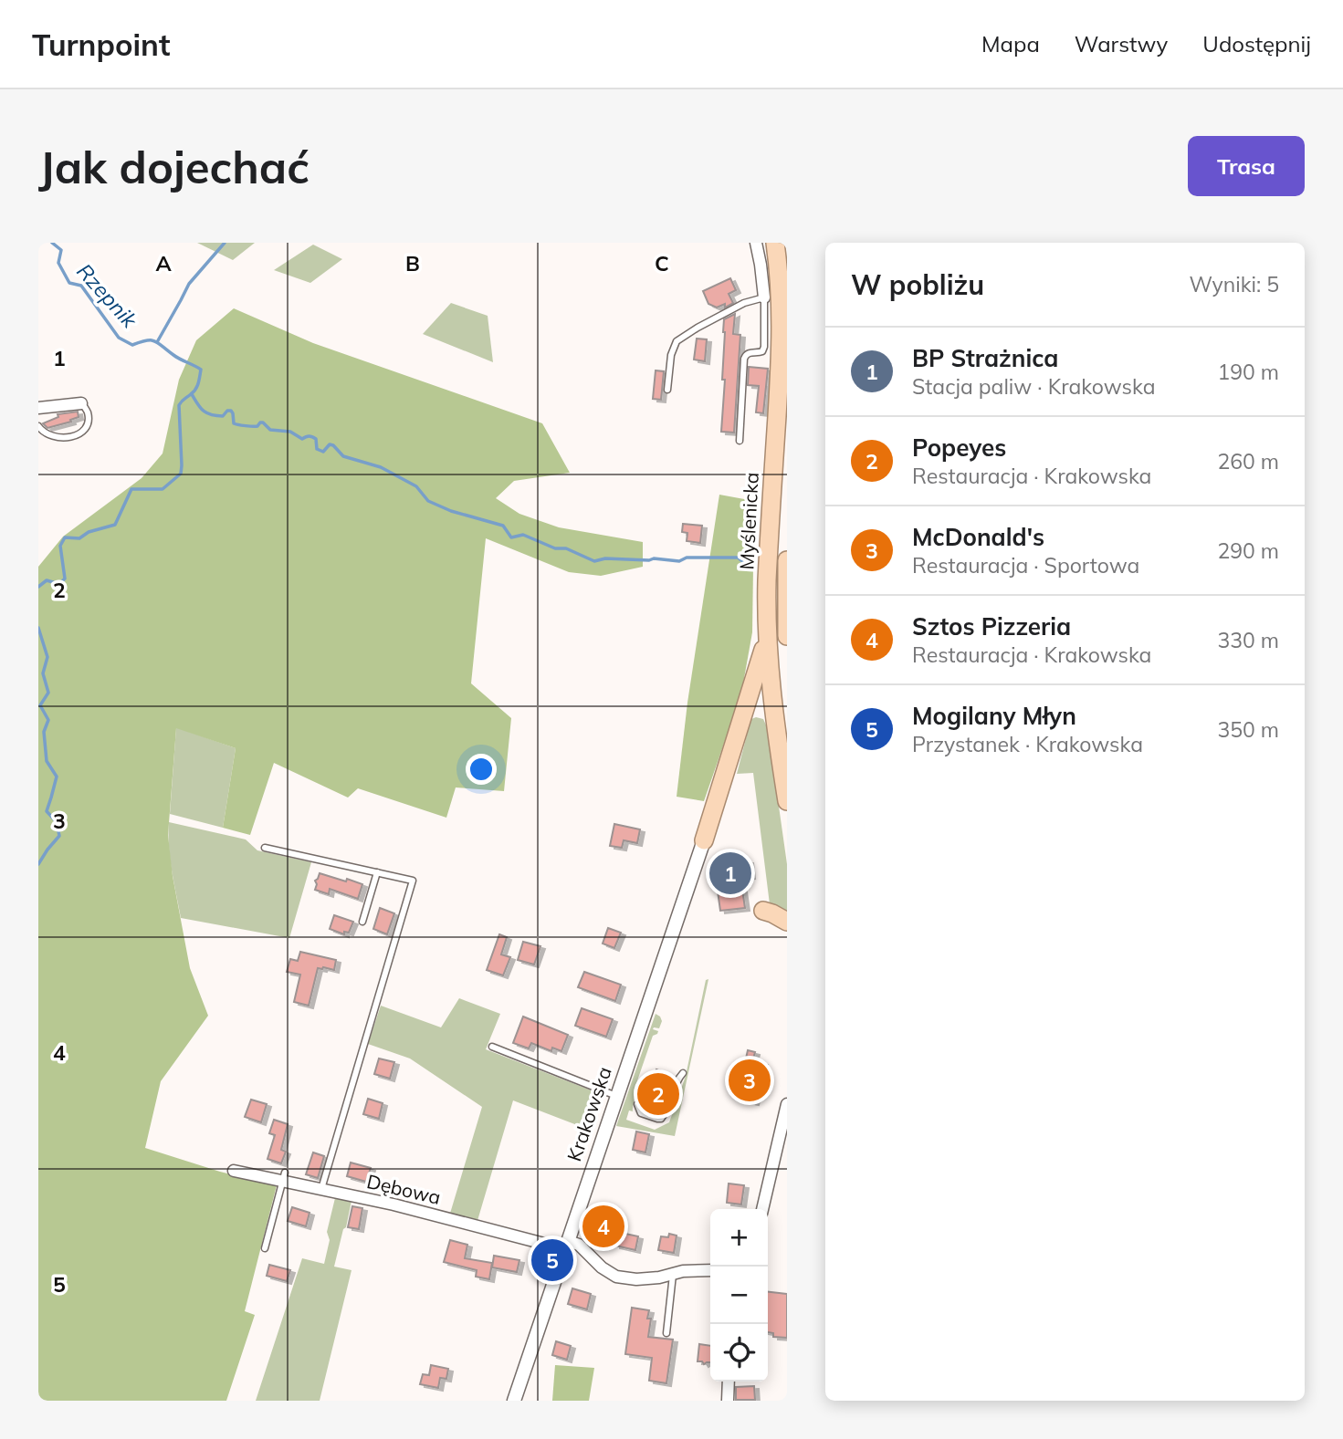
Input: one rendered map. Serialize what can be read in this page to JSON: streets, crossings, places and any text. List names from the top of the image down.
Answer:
{
  "streets": {
    "highway": ["Myślenicka"],
    "street": ["Krakowska", "Dębowa"]
  },
  "crossings": [
    ["Krakowska", "Dębowa"]
  ],
  "water": ["Rzepnik"],
  "page": {
    "header": "Turnpoint",
    "nav": ["Mapa", "Warstwy", "Udostępnij"],
    "buttons": "Trasa",
    "title": "Jak dojechać",
    "heading": ["W pobliżu", "Wyniki: 5"],
    "list": [
      {
        "mark": "1",
        "name": "BP Strażnica",
        "note": "Stacja paliw · Krakowska",
        "value": "190 m"
      },
      {
        "mark": "2",
        "name": "Popeyes",
        "note": "Restauracja · Krakowska",
        "value": "260 m"
      },
      {
        "mark": "3",
        "name": "McDonald's",
        "note": "Restauracja · Sportowa",
        "value": "290 m"
      },
      {
        "mark": "4",
        "name": "Sztos Pizzeria",
        "note": "Restauracja · Krakowska",
        "value": "330 m"
      },
      {
        "mark": "5",
        "name": "Mogilany Młyn",
        "note": "Przystanek · Krakowska",
        "value": "350 m"
      }
    ],
    "pins": [
      "1",
      "3",
      "2",
      "4",
      "5"
    ],
    "map_buttons": ["+", "−"]
  },
  "grid": {
    "columns": ["A", "B", "C"],
    "rows": [
      "1",
      "2",
      "3",
      "4",
      "5"
    ]
  }
}
